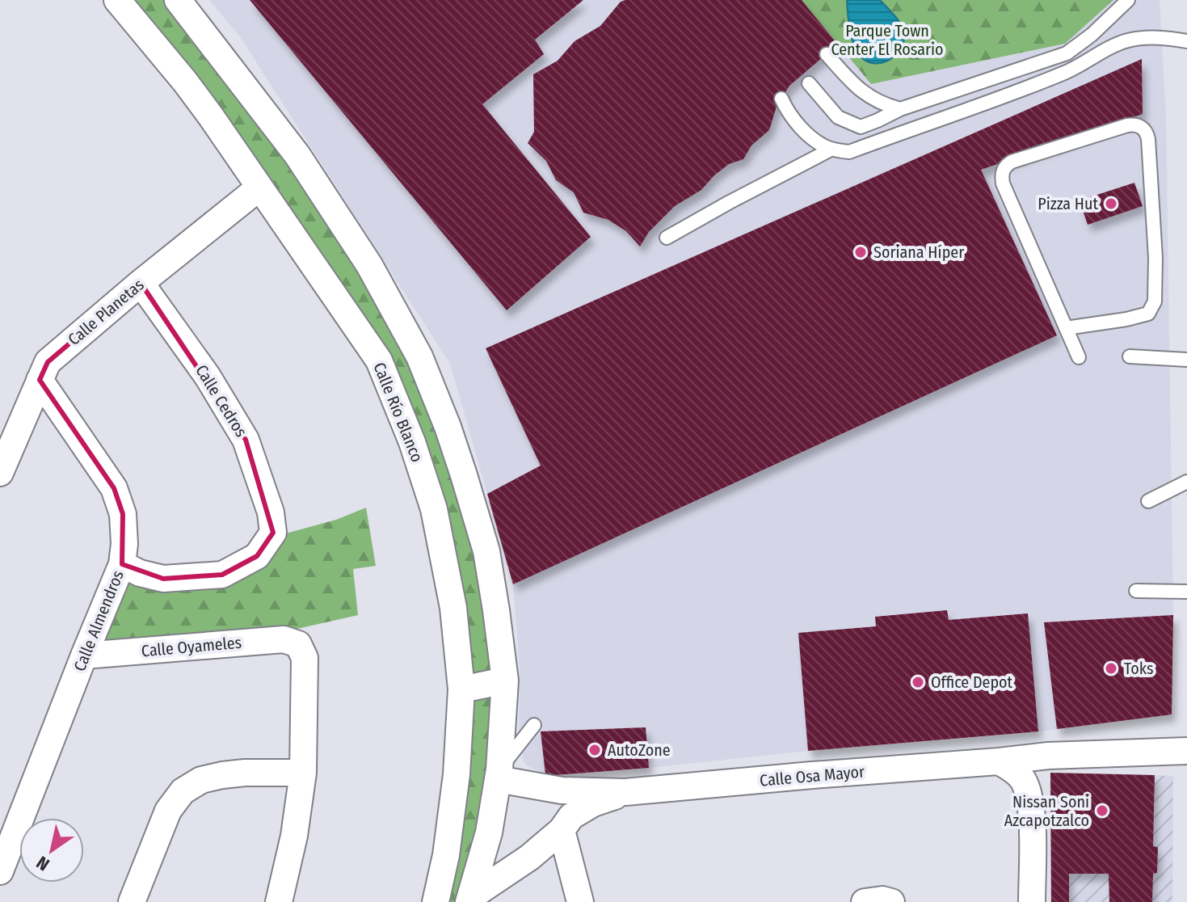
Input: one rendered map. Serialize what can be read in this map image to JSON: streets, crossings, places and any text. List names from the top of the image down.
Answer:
{
  "streets": {
    "street": [
      "Calle Planetas",
      "Calle Cedros",
      "Calle Río Blanco",
      "Calle Almendros",
      "Calle Oyameles",
      "Calle Osa Mayor"
    ]
  },
  "crossings": [
    ["Calle Planetas", "Calle Cedros"],
    ["Calle Planetas", "Calle Río Blanco"],
    ["Calle Planetas", "Calle Almendros"],
    ["Calle Cedros", "Calle Almendros"],
    ["Calle Almendros", "Calle Oyameles"]
  ],
  "parks": ["Parque Town Center El Rosario"],
  "places": [
    "Pizza Hut",
    "Soriana Híper",
    "Toks",
    "Office Depot",
    "AutoZone",
    "Nissan Soni Azcapotzalco"
  ],
  "north": "bottom left"
}
